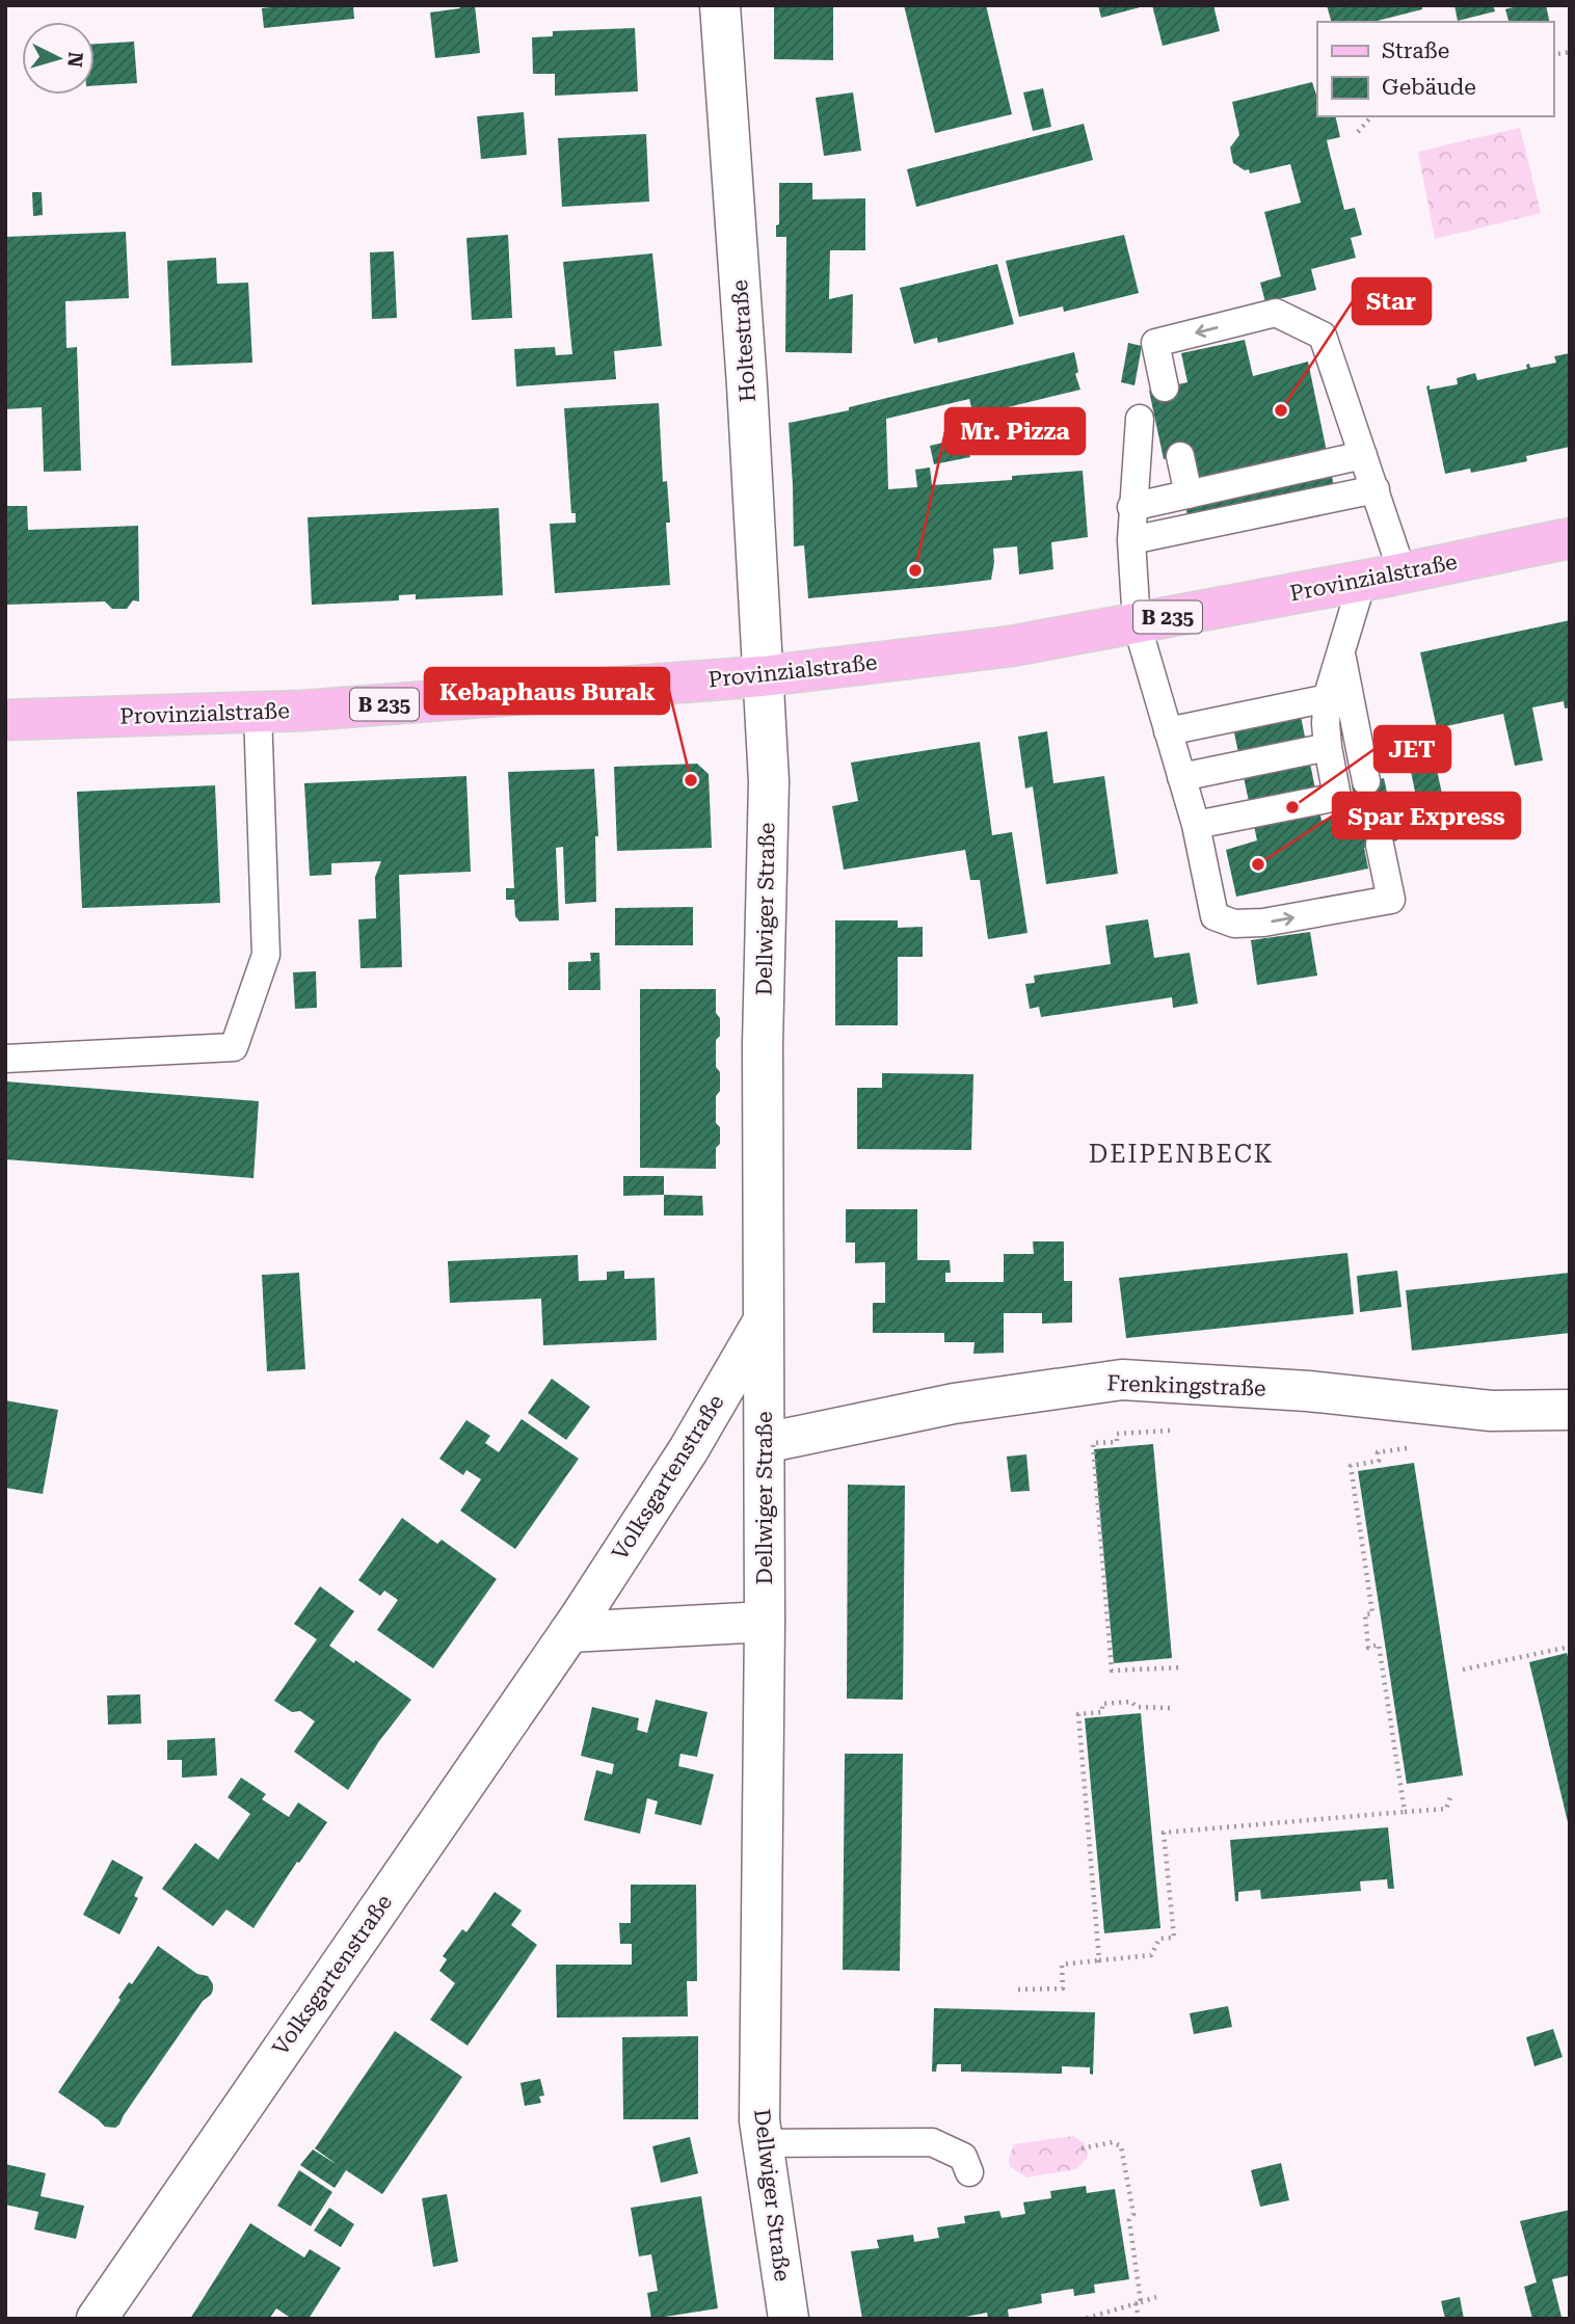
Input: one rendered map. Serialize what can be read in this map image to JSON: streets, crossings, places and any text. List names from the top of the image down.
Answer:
{
  "streets": {
    "main road": ["Provinzialstraße", "B 235"],
    "street": [
      "Holtestraße",
      "Dellwiger Straße",
      "Frenkingstraße",
      "Volksgartenstraße"
    ]
  },
  "crossings": [
    ["Holtestraße", "Provinzialstraße"],
    ["Holtestraße", "Dellwiger Straße"],
    ["Provinzialstraße", "Dellwiger Straße"],
    ["Dellwiger Straße", "Frenkingstraße"],
    ["Dellwiger Straße", "Volksgartenstraße"]
  ],
  "districts": ["DEIPENBECK"],
  "places": [
    "Star",
    "Mr. Pizza",
    "Kebaphaus Burak",
    "JET",
    "Spar Express"
  ],
  "legend": ["Straße", "Gebäude"],
  "north": "right"
}
